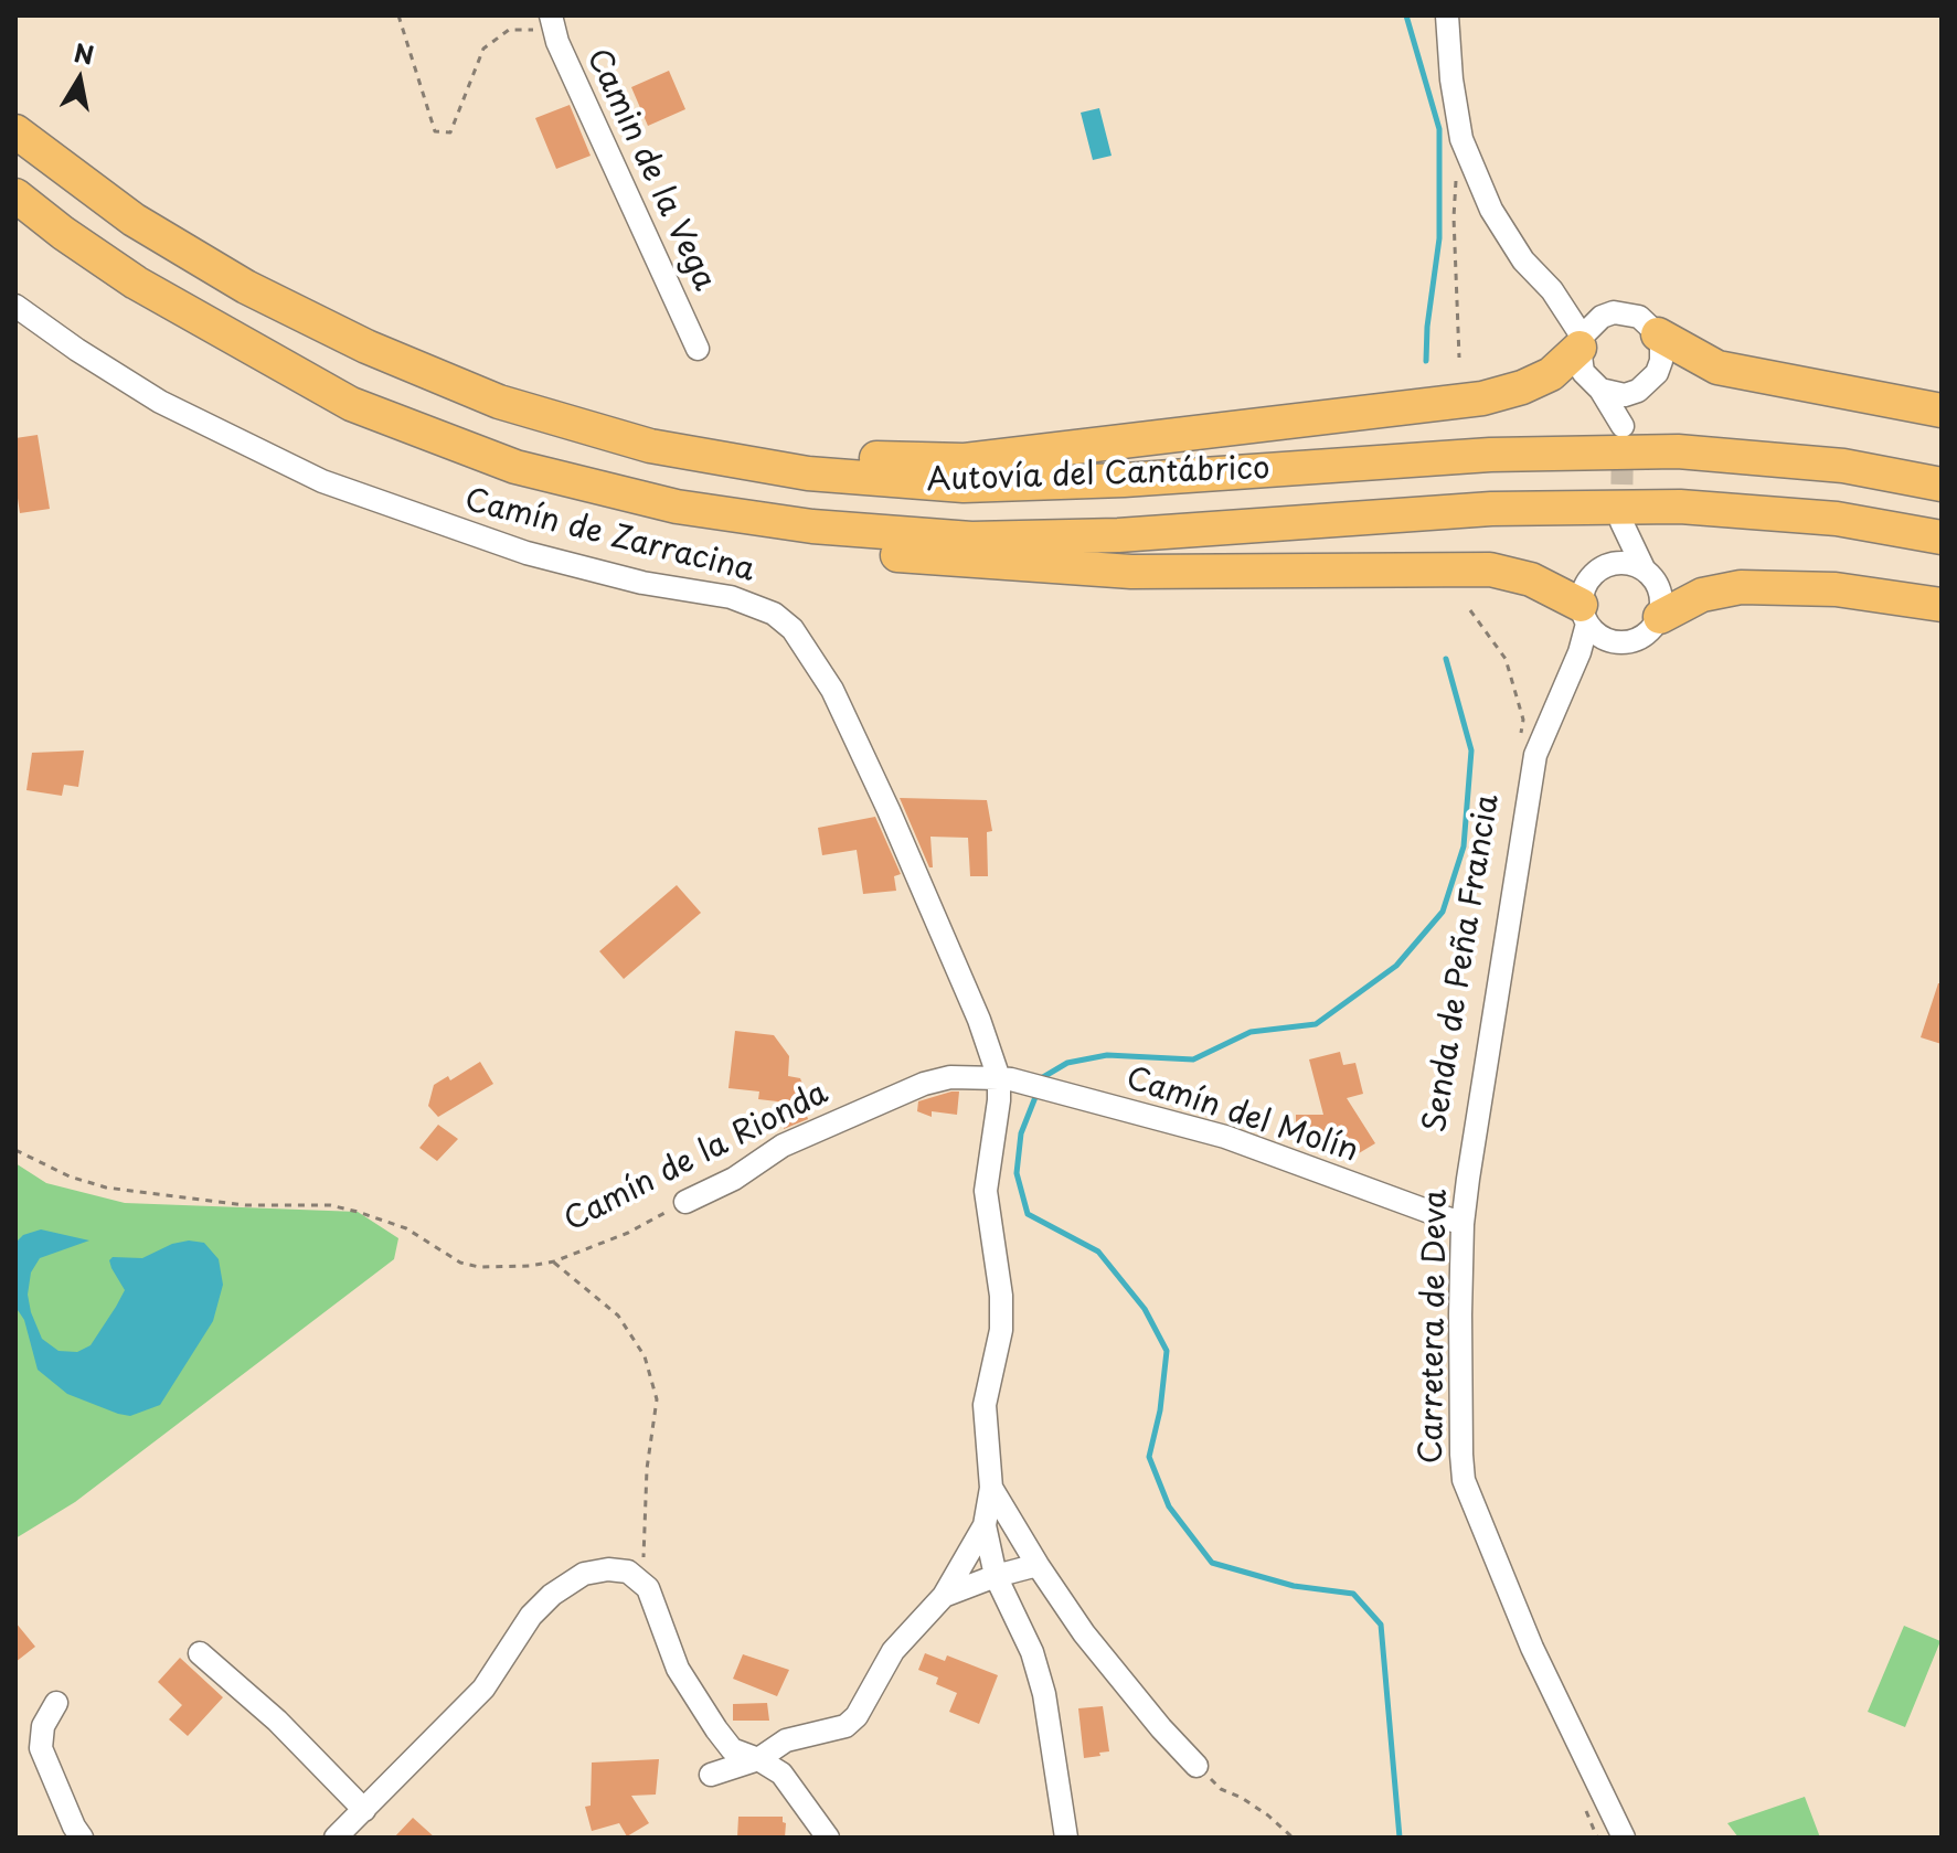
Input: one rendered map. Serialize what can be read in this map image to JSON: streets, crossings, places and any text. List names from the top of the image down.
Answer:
{
  "streets": {
    "highway": ["Autovía del Cantábrico"],
    "street": [
      "Camin de la Vega",
      "Camín de Zarracina",
      "Camín del Molín",
      "Camín de la Rionda",
      "Carretera de Deva"
    ]
  },
  "crossings": [
    ["Camín de Zarracina", "Camín del Molín"],
    ["Camín de Zarracina", "Camín de la Rionda"],
    ["Camín del Molín", "Camín de la Rionda"],
    ["Camín del Molín", "Carretera de Deva"]
  ],
  "north": "top"
}
